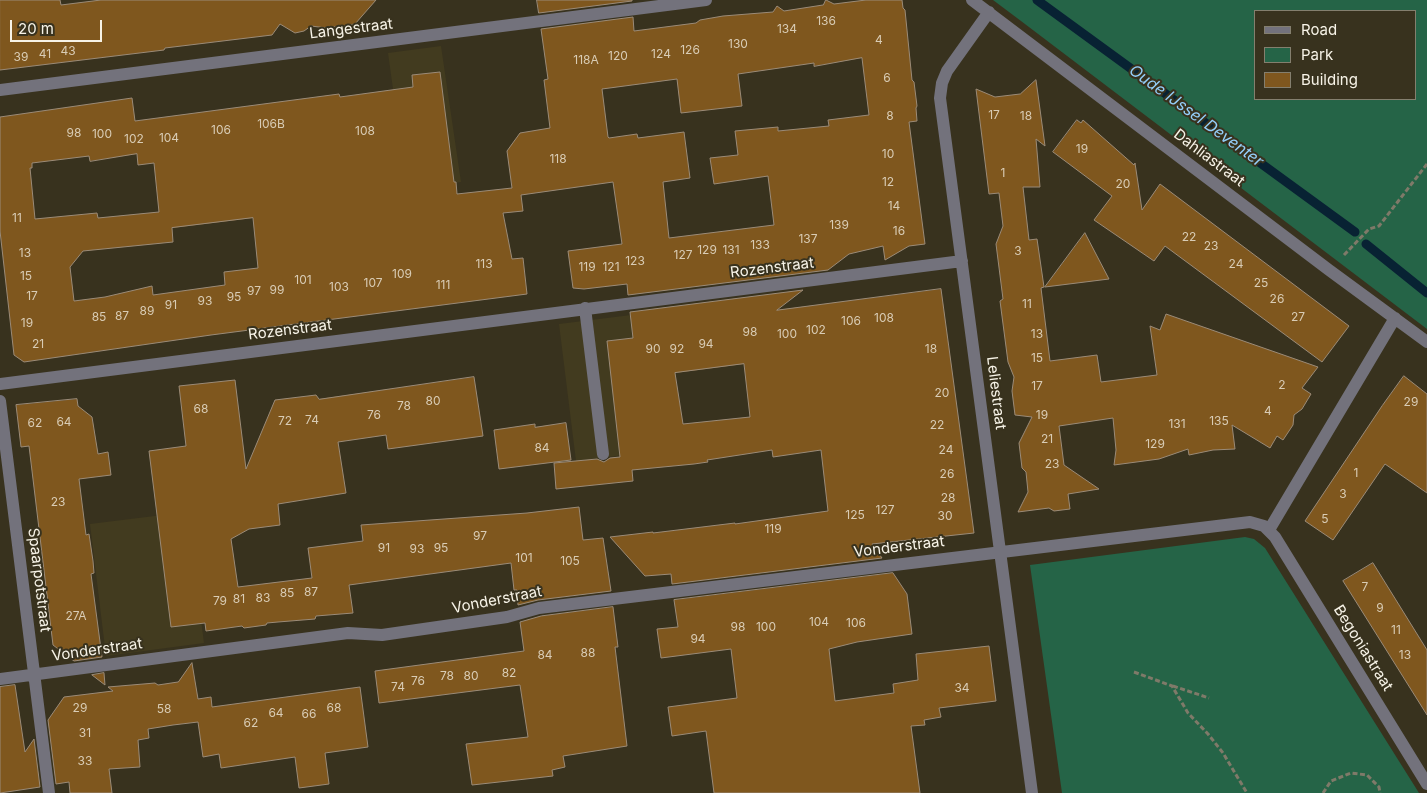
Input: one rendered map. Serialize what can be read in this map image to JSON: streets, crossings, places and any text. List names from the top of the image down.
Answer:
{
  "streets": {
    "street": [
      "Langestraat",
      "Dahliastraat",
      "Rozenstraat",
      "Leliestraat",
      "Vonderstraat",
      "Spaarpotstraat",
      "Begoniastraat"
    ]
  },
  "crossings": [
    ["Dahliastraat", "Leliestraat"],
    ["Rozenstraat", "Leliestraat"],
    ["Leliestraat", "Vonderstraat"],
    ["Vonderstraat", "Spaarpotstraat"]
  ],
  "water": ["Oude IJssel Deventer"],
  "house_numbers": [
    "136",
    "134",
    "4",
    "130",
    "126",
    "43",
    "41",
    "124",
    "120",
    "39",
    "118A",
    "6",
    "17",
    "8",
    "18",
    "106B",
    "106",
    "108",
    "98",
    "100",
    "104",
    "102",
    "19",
    "10",
    "118",
    "1",
    "12",
    "20",
    "14",
    "11",
    "139",
    "16",
    "22",
    "137",
    "133",
    "23",
    "129",
    "131",
    "3",
    "13",
    "127",
    "123",
    "113",
    "24",
    "119",
    "121",
    "109",
    "15",
    "101",
    "107",
    "25",
    "111",
    "103",
    "99",
    "97",
    "17",
    "95",
    "26",
    "93",
    "11",
    "91",
    "89",
    "87",
    "85",
    "27",
    "108",
    "106",
    "19",
    "102",
    "98",
    "100",
    "13",
    "21",
    "94",
    "90",
    "92",
    "18",
    "15",
    "2",
    "17",
    "20",
    "80",
    "29",
    "78",
    "68",
    "4",
    "76",
    "19",
    "74",
    "72",
    "135",
    "64",
    "62",
    "131",
    "22",
    "21",
    "129",
    "84",
    "24",
    "23",
    "1",
    "26",
    "3",
    "28",
    "23",
    "127",
    "125",
    "30",
    "5",
    "119",
    "97",
    "91",
    "95",
    "93",
    "101",
    "105",
    "7",
    "87",
    "85",
    "83",
    "81",
    "79",
    "9",
    "27A",
    "104",
    "106",
    "98",
    "100",
    "11",
    "94",
    "88",
    "84",
    "13",
    "82",
    "78",
    "80",
    "76",
    "74",
    "34",
    "29",
    "68",
    "58",
    "64",
    "66",
    "62",
    "31",
    "33"
  ],
  "legend": ["Road", "Park", "Building"],
  "scale_bar": "20 m"
}
